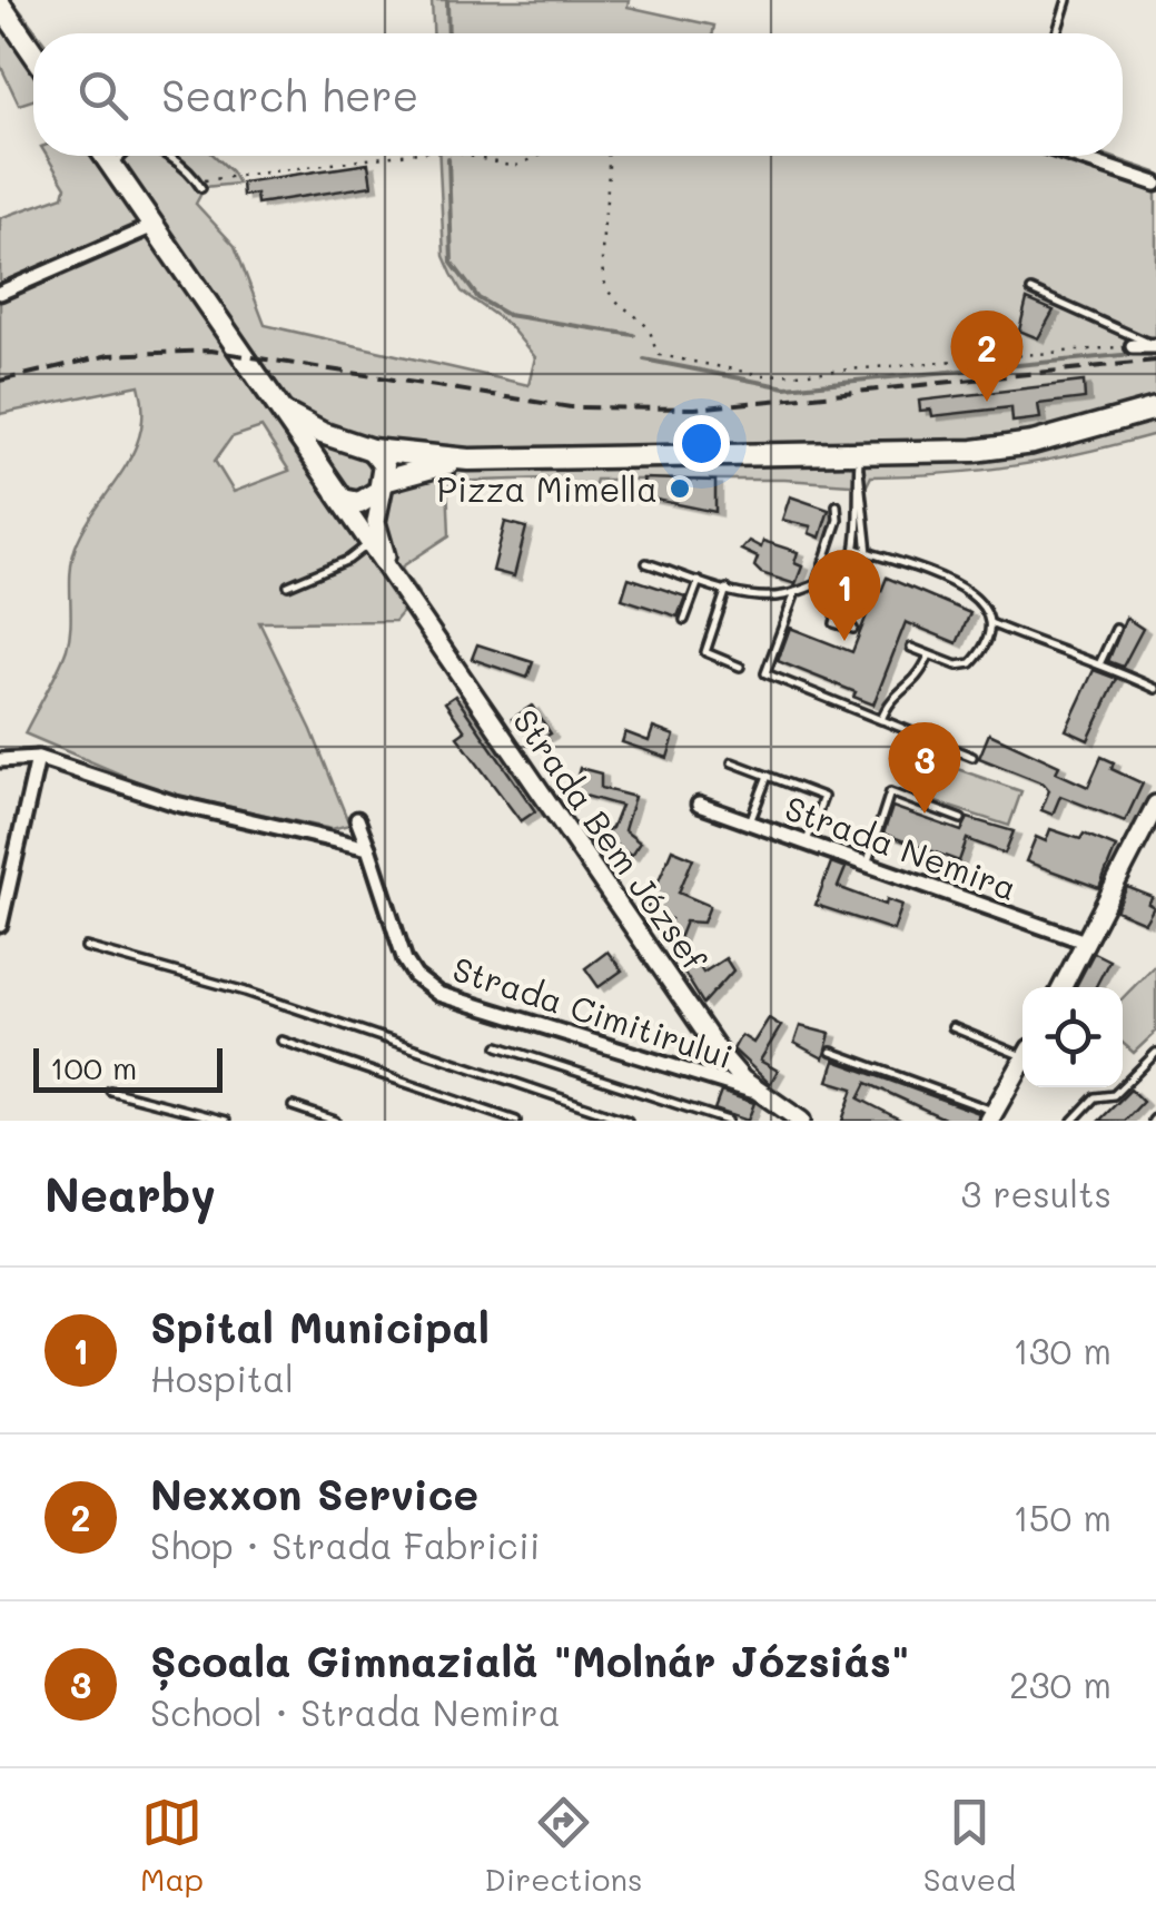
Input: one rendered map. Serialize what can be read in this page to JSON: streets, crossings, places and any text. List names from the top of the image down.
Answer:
{
  "streets": {
    "highway": ["Strada Bem József"],
    "street": ["Strada Nemira", "Strada Cimitirului"]
  },
  "crossings": [
    ["Strada Bem József", "Strada Cimitirului"]
  ],
  "places": ["Pizza Mimella"],
  "scale_bar": "100 m",
  "page": {
    "search": "Search here",
    "pins": ["2", "1", "3"],
    "scale": "100 m",
    "heading": ["Nearby", "3 results"],
    "list": [
      {
        "mark": "1",
        "name": "Spital Municipal",
        "note": "Hospital",
        "value": "130 m"
      },
      {
        "mark": "2",
        "name": "Nexxon Service",
        "note": "Shop · Strada Fabricii",
        "value": "150 m"
      },
      {
        "mark": "3",
        "name": "Școala Gimnazială \"Molnár Józsiás\"",
        "note": "School · Strada Nemira",
        "value": "230 m"
      }
    ],
    "nav": ["Map", "Directions", "Saved"]
  }
}
